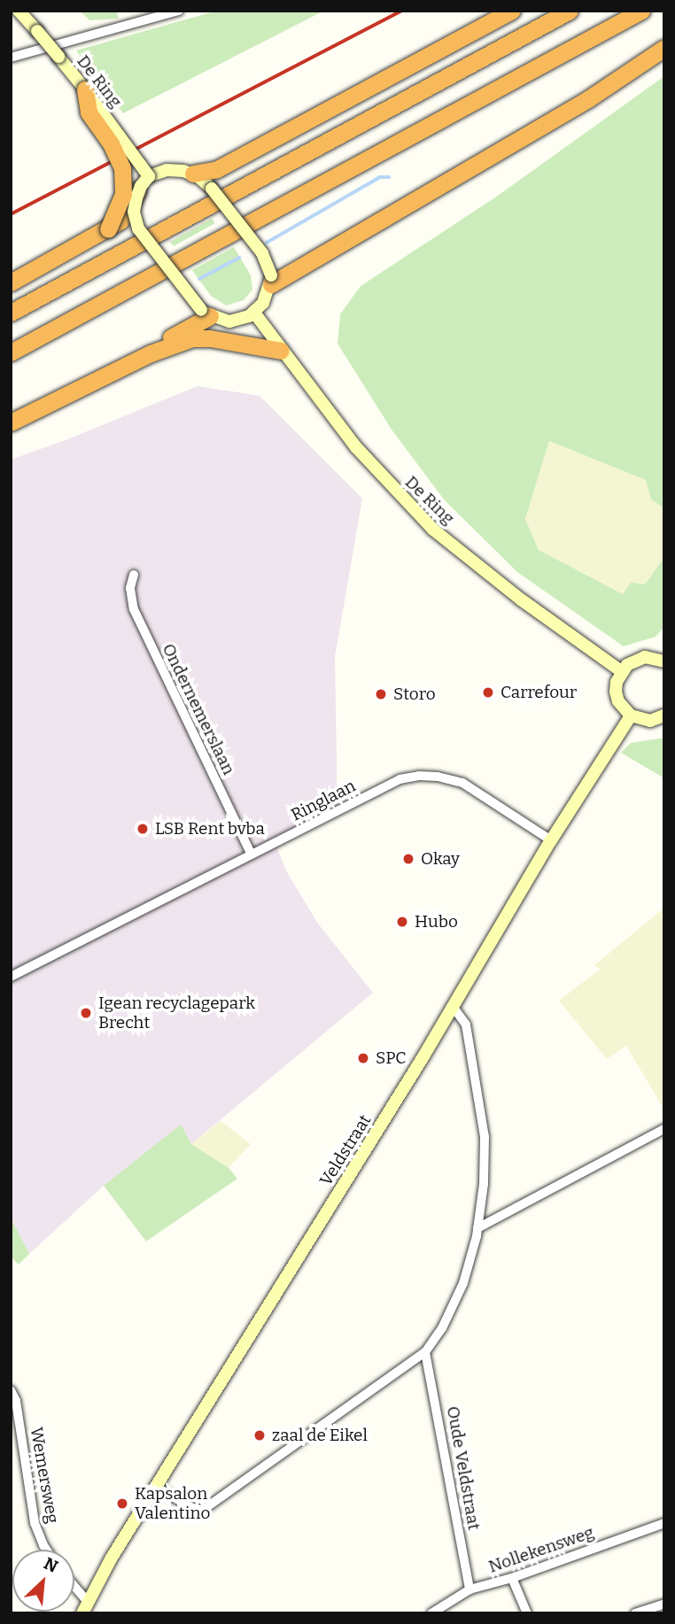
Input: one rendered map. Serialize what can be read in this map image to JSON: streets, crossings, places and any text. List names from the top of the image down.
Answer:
{
  "streets": {
    "main road": ["De Ring", "Veldstraat"],
    "street": [
      "Ondernemerslaan",
      "Ringlaan",
      "Oude Veldstraat",
      "Wemersweg",
      "Nollekensweg"
    ]
  },
  "crossings": [
    ["Ondernemerslaan", "Ringlaan"],
    ["Ringlaan", "Veldstraat"],
    ["Oude Veldstraat", "Nollekensweg"]
  ],
  "places": [
    "Carrefour",
    "Storo",
    "LSB Rent bvba",
    "Okay",
    "Hubo",
    "Igean recyclagepark Brecht",
    "SPC",
    "zaal de Eikel",
    "Kapsalon Valentino"
  ],
  "north": "top right"
}
